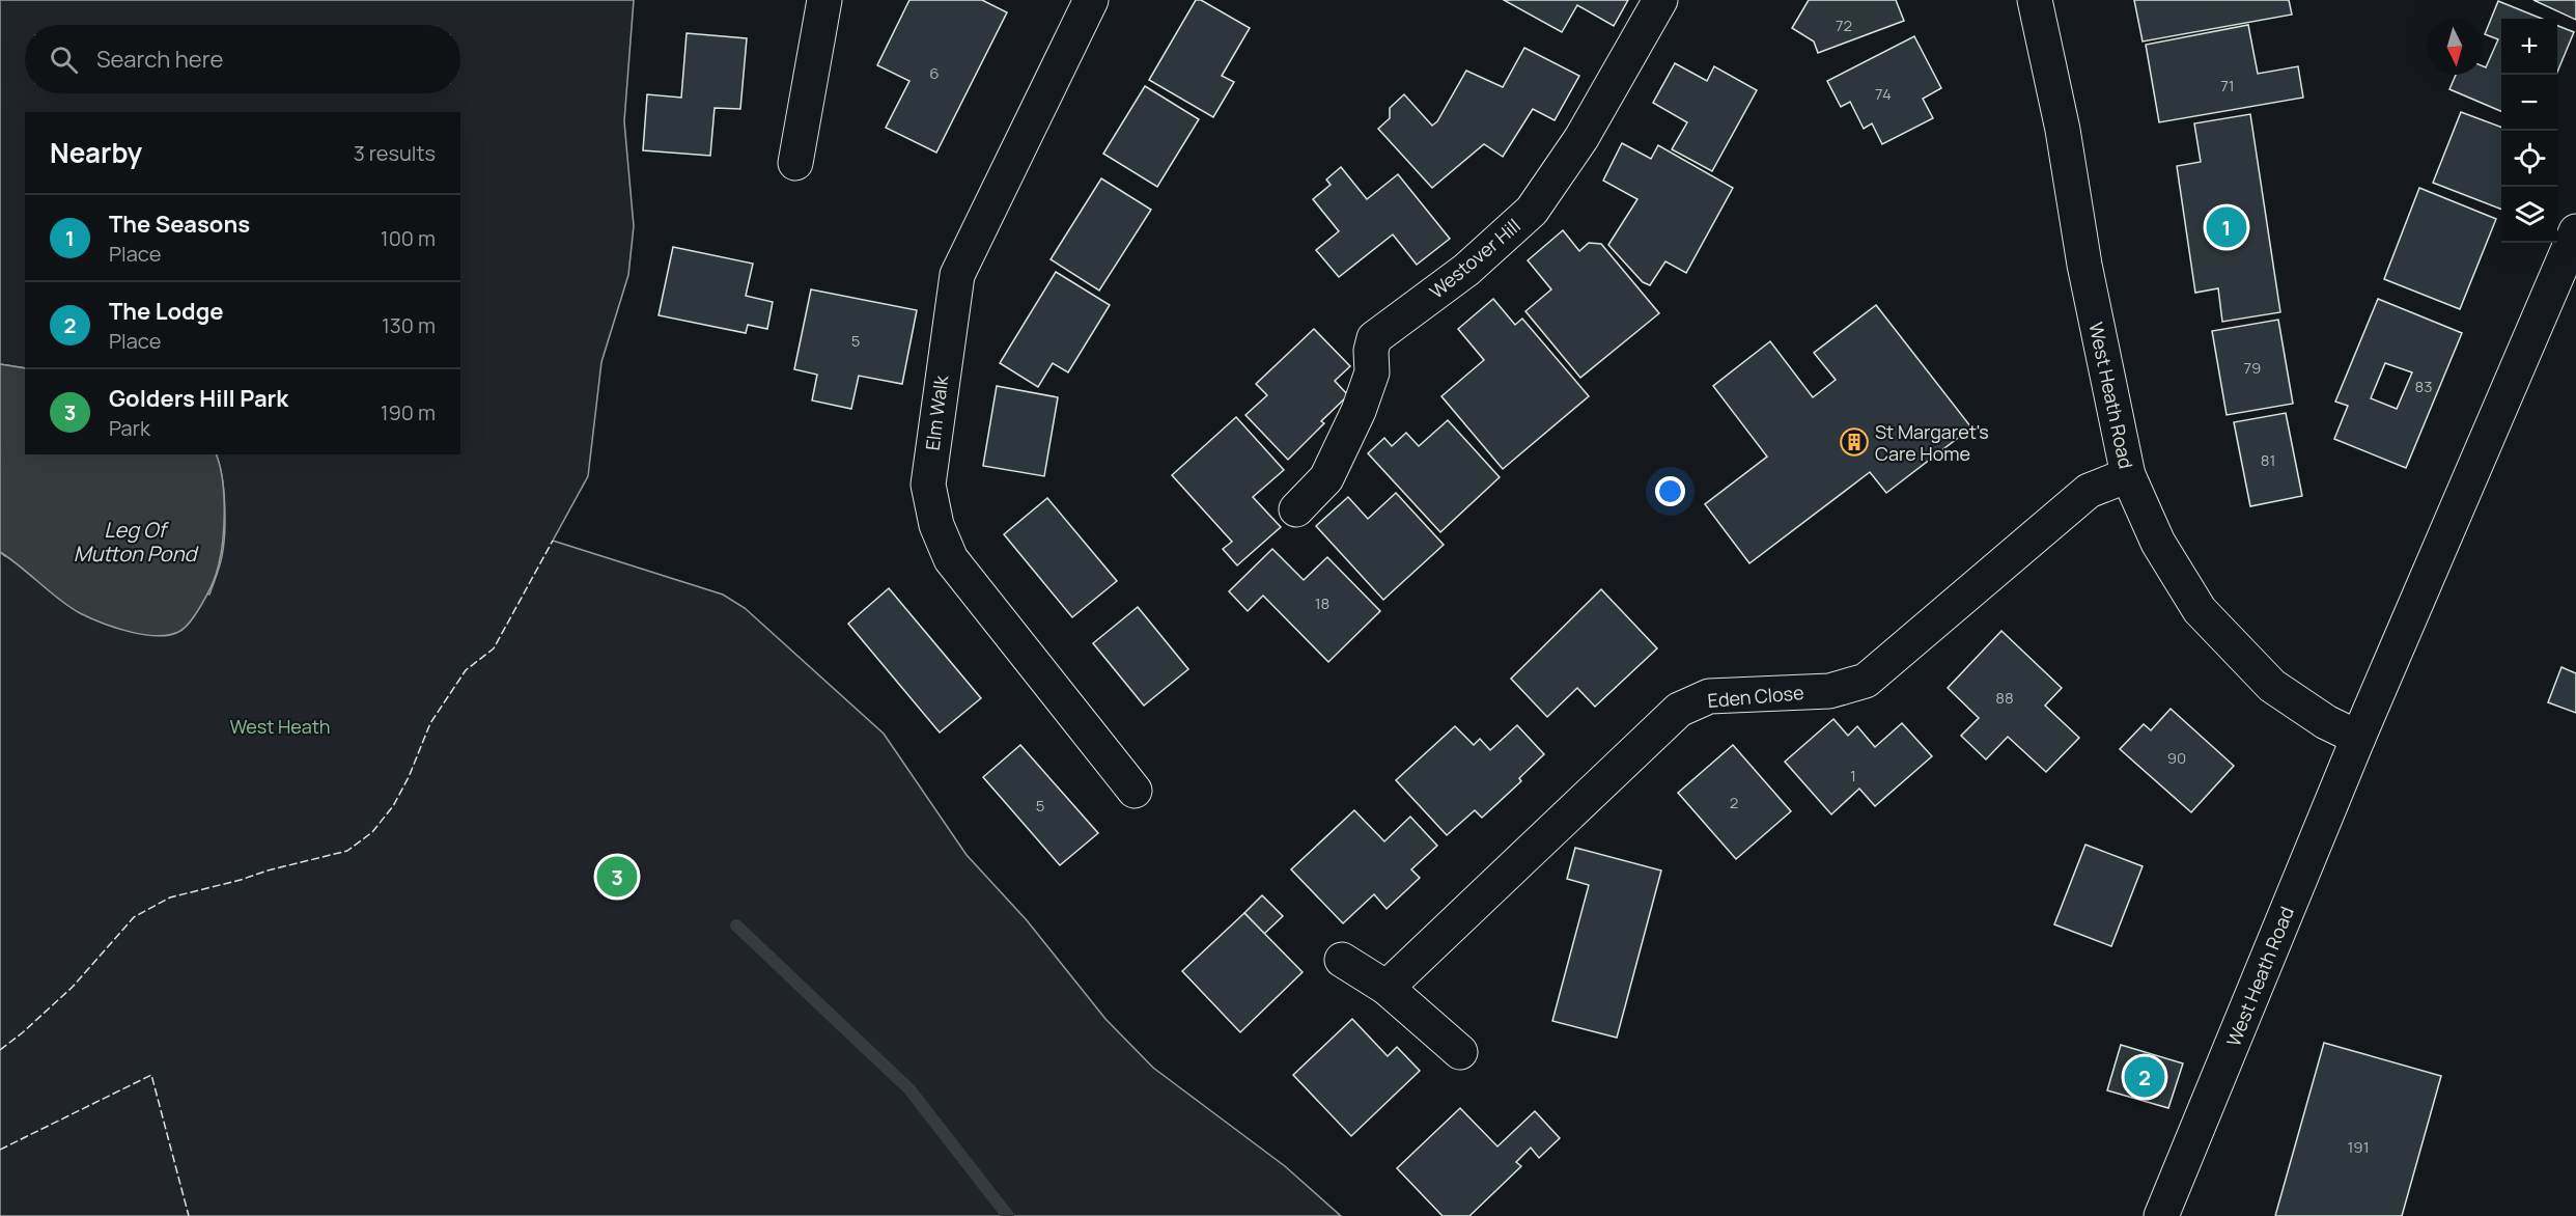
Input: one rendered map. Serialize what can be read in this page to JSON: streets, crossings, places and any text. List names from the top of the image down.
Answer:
{
  "streets": {
    "street": [
      "Westover Hill",
      "West Heath Road",
      "Elm Walk",
      "Eden Close"
    ]
  },
  "crossings": [
    ["West Heath Road", "Eden Close"]
  ],
  "water": ["Leg Of Mutton Pond"],
  "parks": ["West Heath"],
  "places": {
    "building": ["St Margaret's Care Home"]
  },
  "house_numbers": [
    "72",
    "6",
    "71",
    "74",
    "5",
    "79",
    "83",
    "81",
    "18",
    "88",
    "90",
    "1",
    "2",
    "5",
    "191"
  ],
  "north": "bottom",
  "page": {
    "map_buttons": ["+", "−"],
    "search": "Search here",
    "heading": ["Nearby", "3 results"],
    "list": [
      {
        "mark": "1",
        "name": "The Seasons",
        "note": "Place",
        "value": "100 m"
      },
      {
        "mark": "2",
        "name": "The Lodge",
        "note": "Place",
        "value": "130 m"
      },
      {
        "mark": "3",
        "name": "Golders Hill Park",
        "note": "Park",
        "value": "190 m"
      }
    ],
    "pins": ["1", "3", "2"]
  }
}
